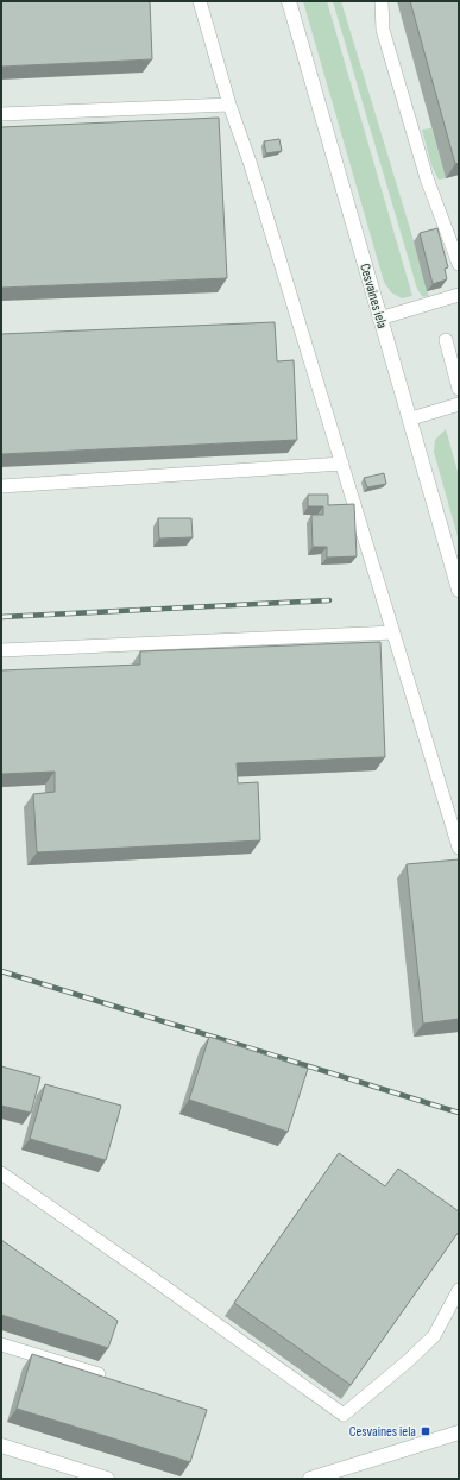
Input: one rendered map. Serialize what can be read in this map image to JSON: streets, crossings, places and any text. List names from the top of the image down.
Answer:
{
  "streets": {
    "street": ["Cesvaines iela"]
  },
  "places": {
    "transit": ["Cesvaines iela"]
  }
}
